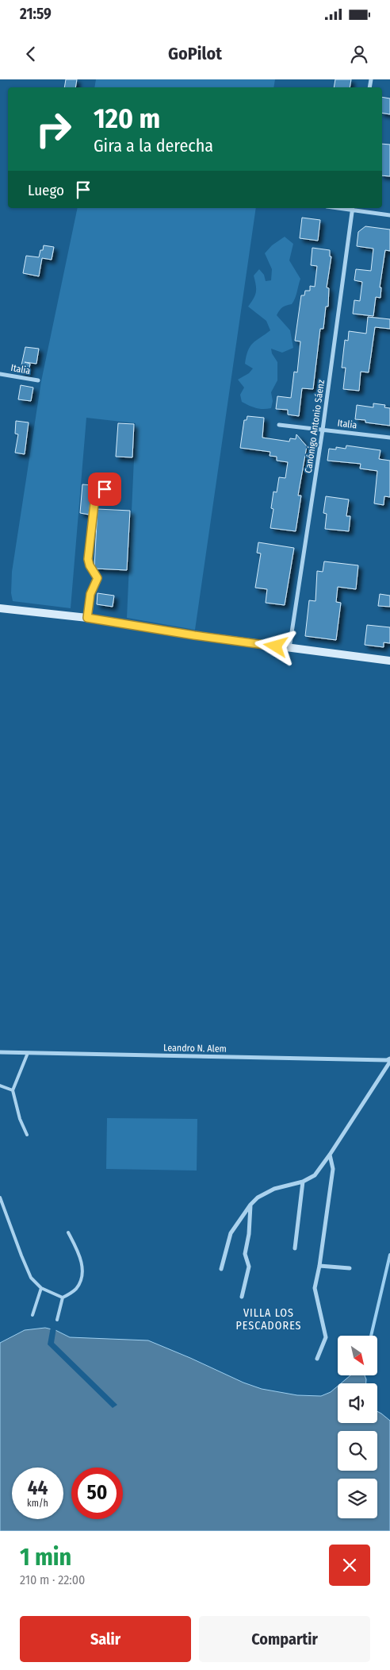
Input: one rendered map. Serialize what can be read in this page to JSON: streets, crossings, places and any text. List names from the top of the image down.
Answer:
{
  "streets": {
    "street": ["Italia", "Canónigo Antonio Sáenz", "Leandro N. Alem"]
  },
  "crossings": [
    ["Italia", "Canónigo Antonio Sáenz"]
  ],
  "districts": ["VILLA LOS PESCADORES"],
  "north": "bottom right",
  "page": {
    "status": "21:59",
    "header": "GoPilot",
    "turn": ["120 m", "Gira a la derecha"],
    "then": "Luego",
    "speed": "44 km/h",
    "limit": "50",
    "heading": ["1 min", "210 m · 22:00"],
    "buttons": ["Salir", "Compartir"]
  }
}
